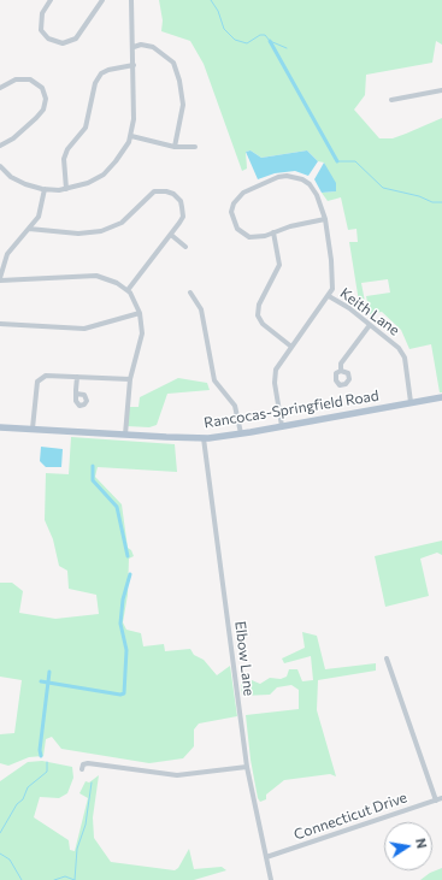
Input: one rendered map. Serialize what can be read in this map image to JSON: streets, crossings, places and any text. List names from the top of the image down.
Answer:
{
  "streets": {
    "main road": ["Rancocas-Springfield Road"],
    "street": ["Keith Lane", "Elbow Lane", "Connecticut Drive"]
  },
  "crossings": [
    ["Keith Lane", "Rancocas-Springfield Road"],
    ["Rancocas-Springfield Road", "Elbow Lane"],
    ["Elbow Lane", "Connecticut Drive"]
  ],
  "north": "right"
}
